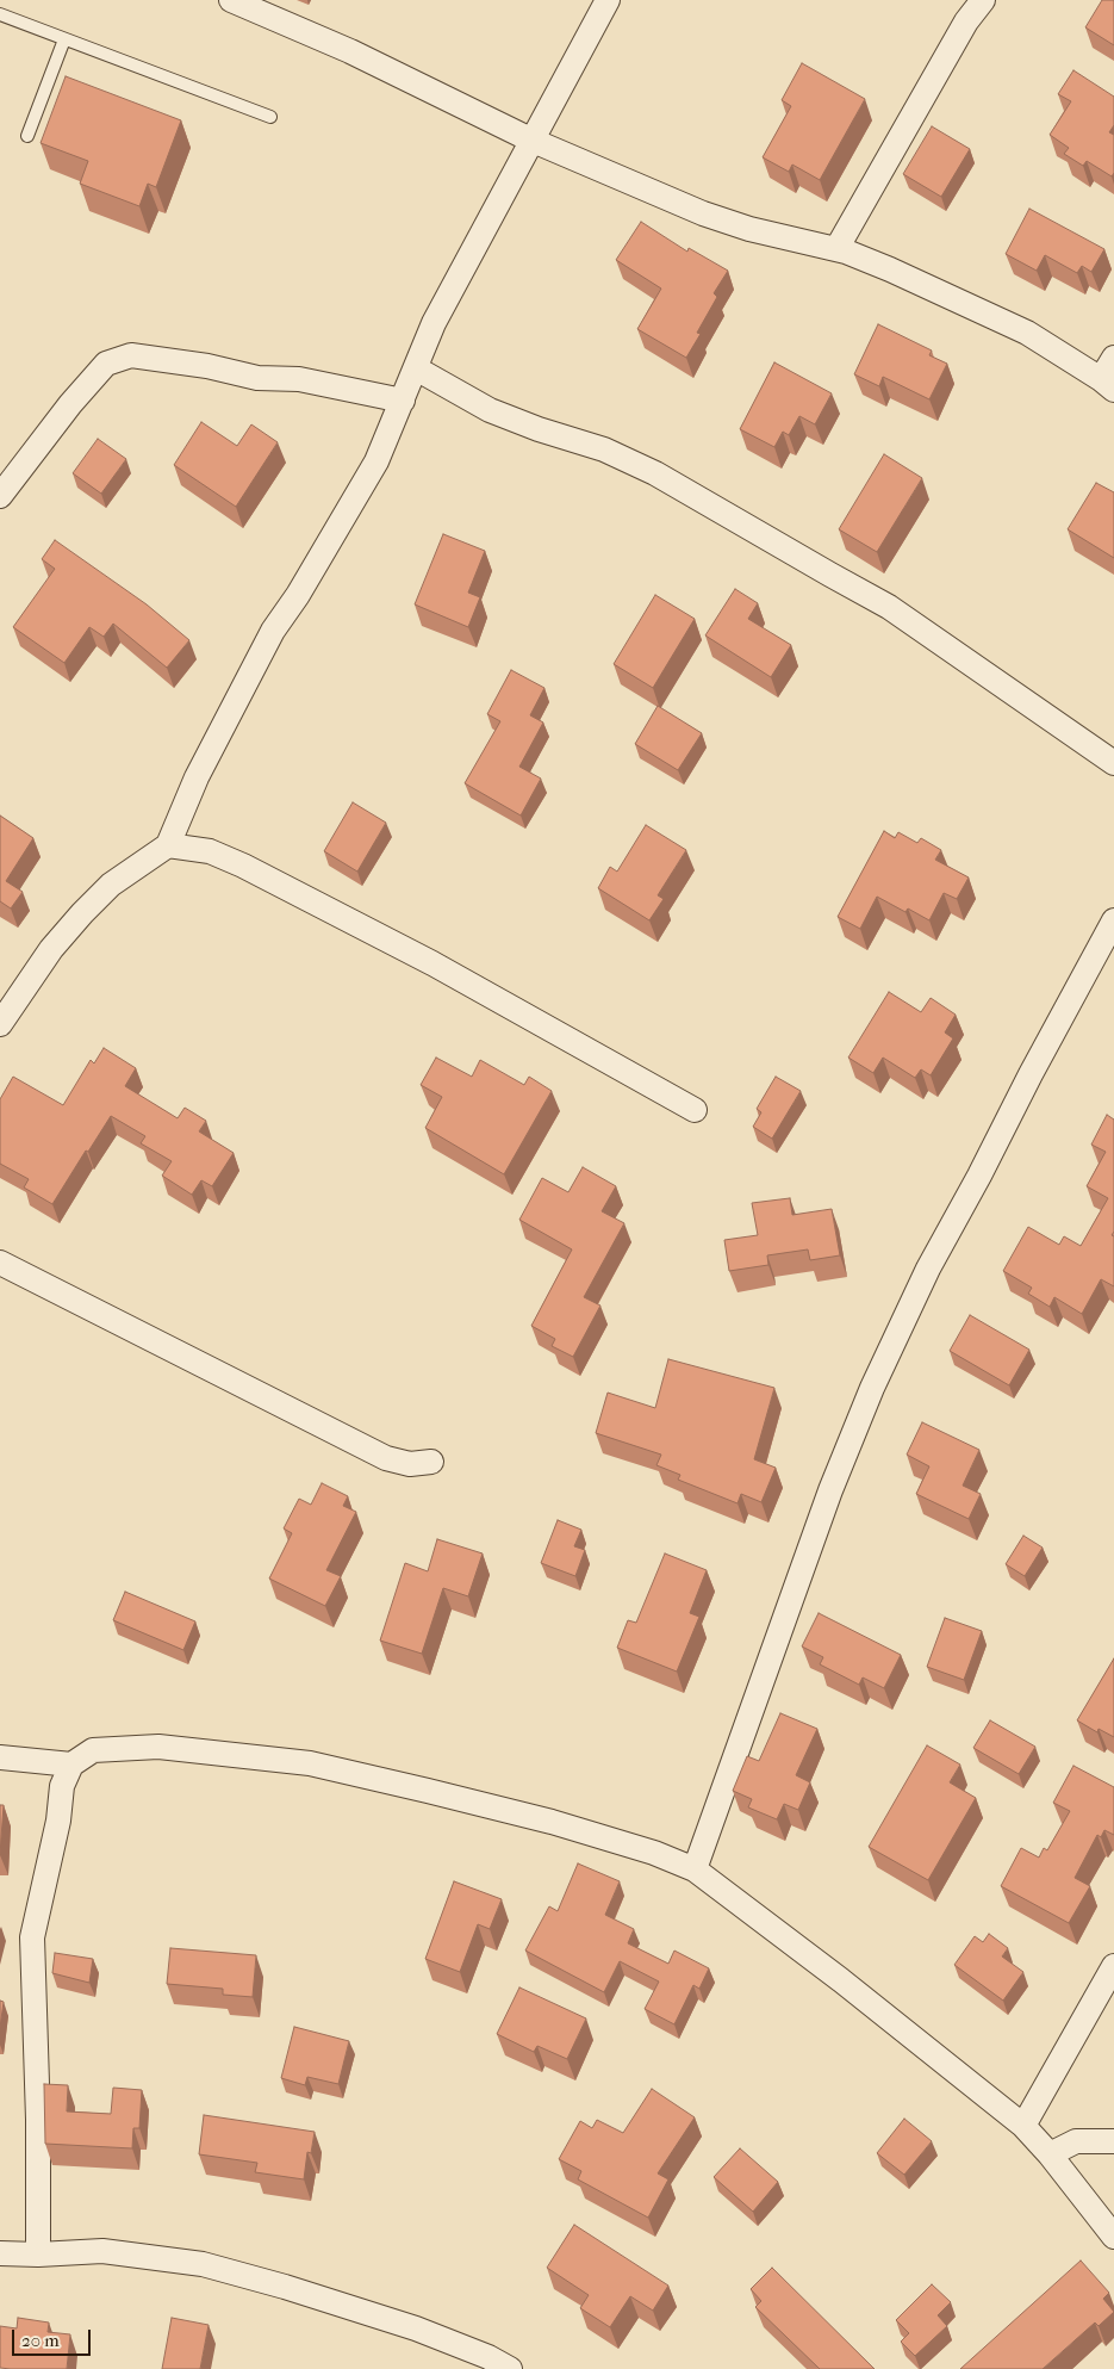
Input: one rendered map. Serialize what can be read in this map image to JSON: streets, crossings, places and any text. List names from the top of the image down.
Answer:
{
  "scale_bar": "20 m"
}
